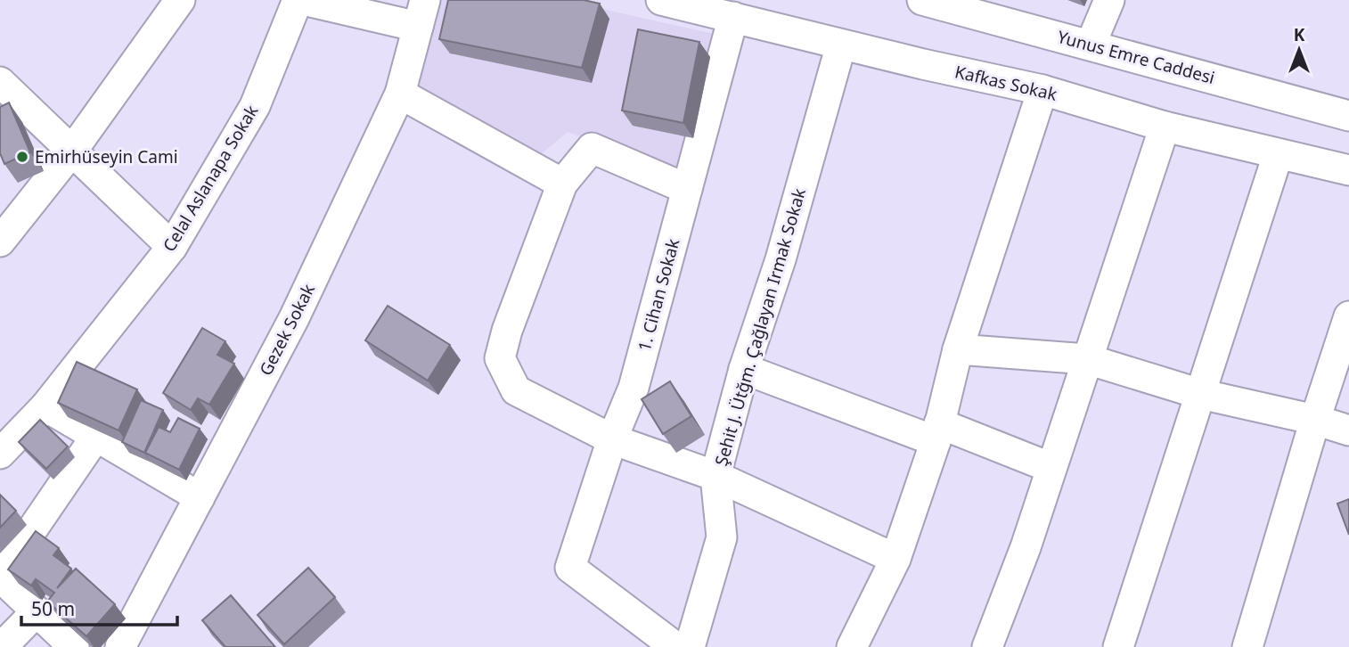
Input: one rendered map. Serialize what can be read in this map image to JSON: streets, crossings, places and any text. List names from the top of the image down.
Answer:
{
  "streets": {
    "street": [
      "Yunus Emre Caddesi",
      "Kafkas Sokak",
      "Celal Aslanapa Sokak",
      "1. Cihan Sokak",
      "Şehit J. Ütğm. Çağlayan Irmak Sokak",
      "Gezek Sokak"
    ]
  },
  "crossings": [
    ["Kafkas Sokak", "1. Cihan Sokak"],
    ["Kafkas Sokak", "Şehit J. Ütğm. Çağlayan Irmak Sokak"]
  ],
  "places": ["Emirhüseyin Cami"],
  "scale_bar": "50 m",
  "north": "top"
}
